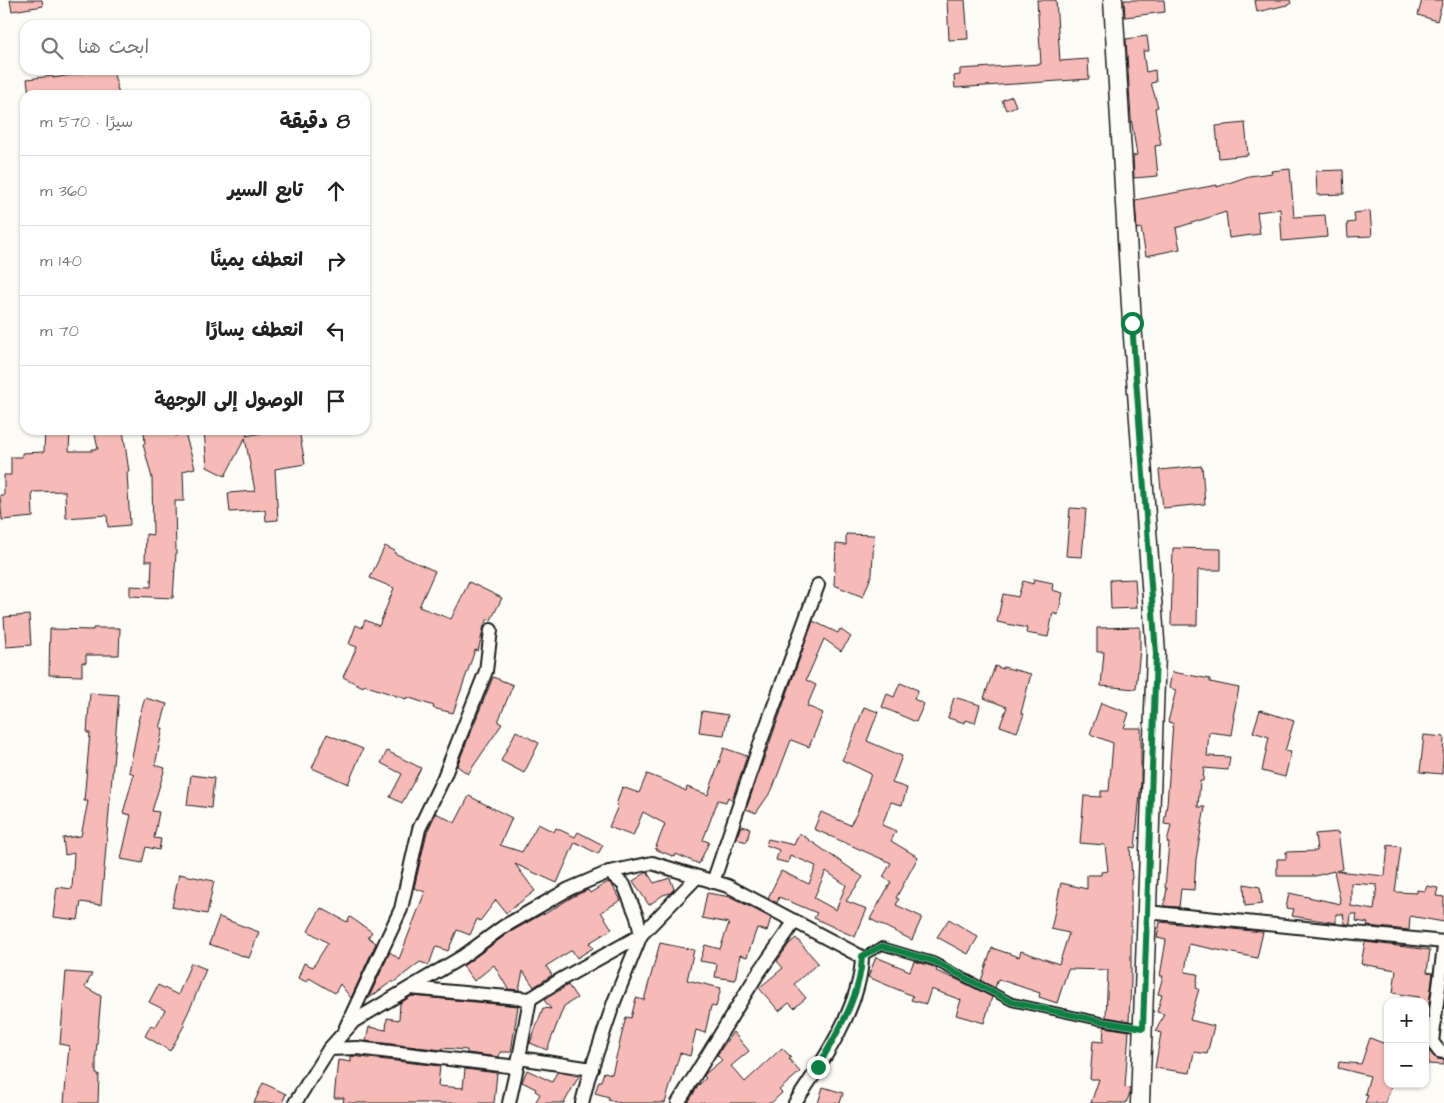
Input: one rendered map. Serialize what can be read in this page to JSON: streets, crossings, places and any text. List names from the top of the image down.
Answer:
{
  "page": {
    "search": "ابحث هنا",
    "heading": ["8 دقيقة", "سيرًا · 570 m"],
    "list": [
      ["تابع السير", "360 m"],
      ["انعطف يمينًا", "140 m"],
      ["انعطف يسارًا", "70 m"],
      "الوصول إلى الوجهة"
    ],
    "map_buttons": ["+", "−"]
  }
}
